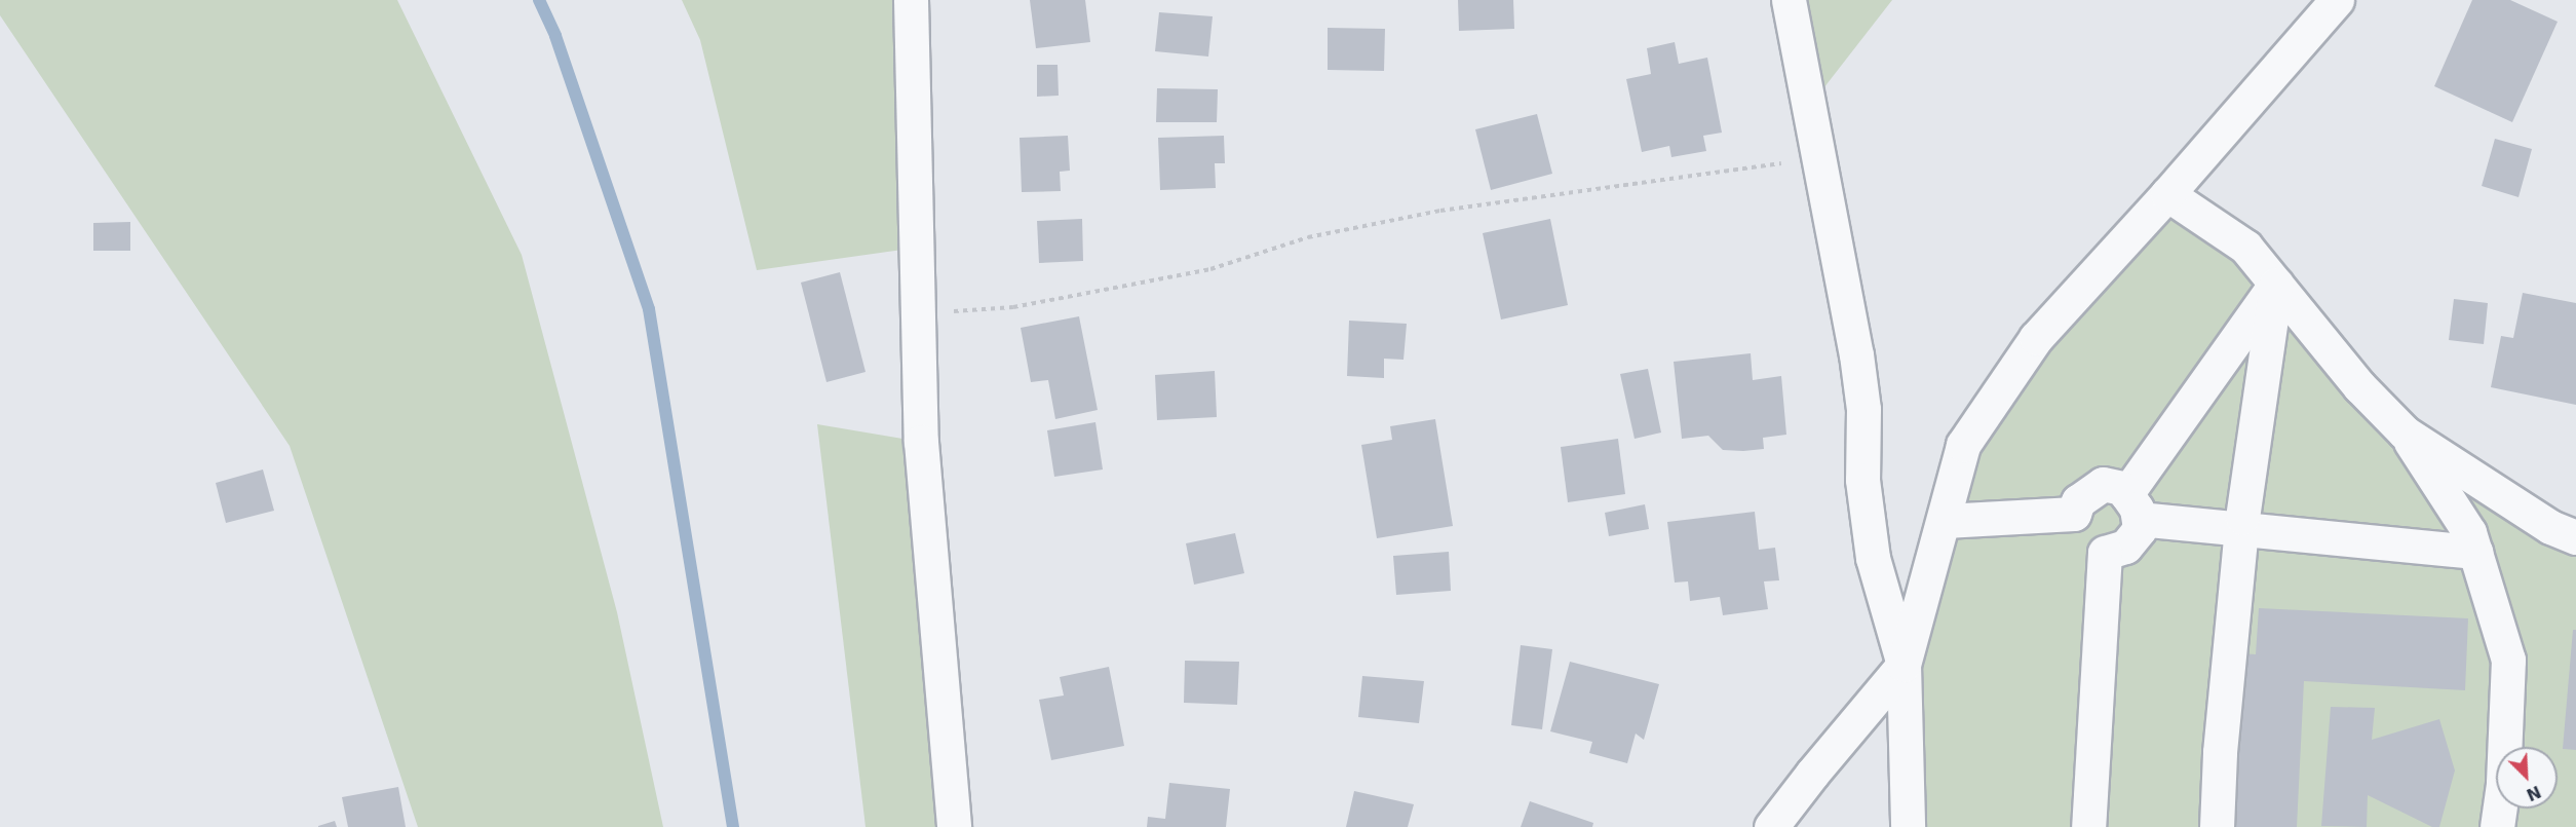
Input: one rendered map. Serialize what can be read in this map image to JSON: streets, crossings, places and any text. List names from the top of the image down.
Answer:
{
  "north": "bottom right"
}
